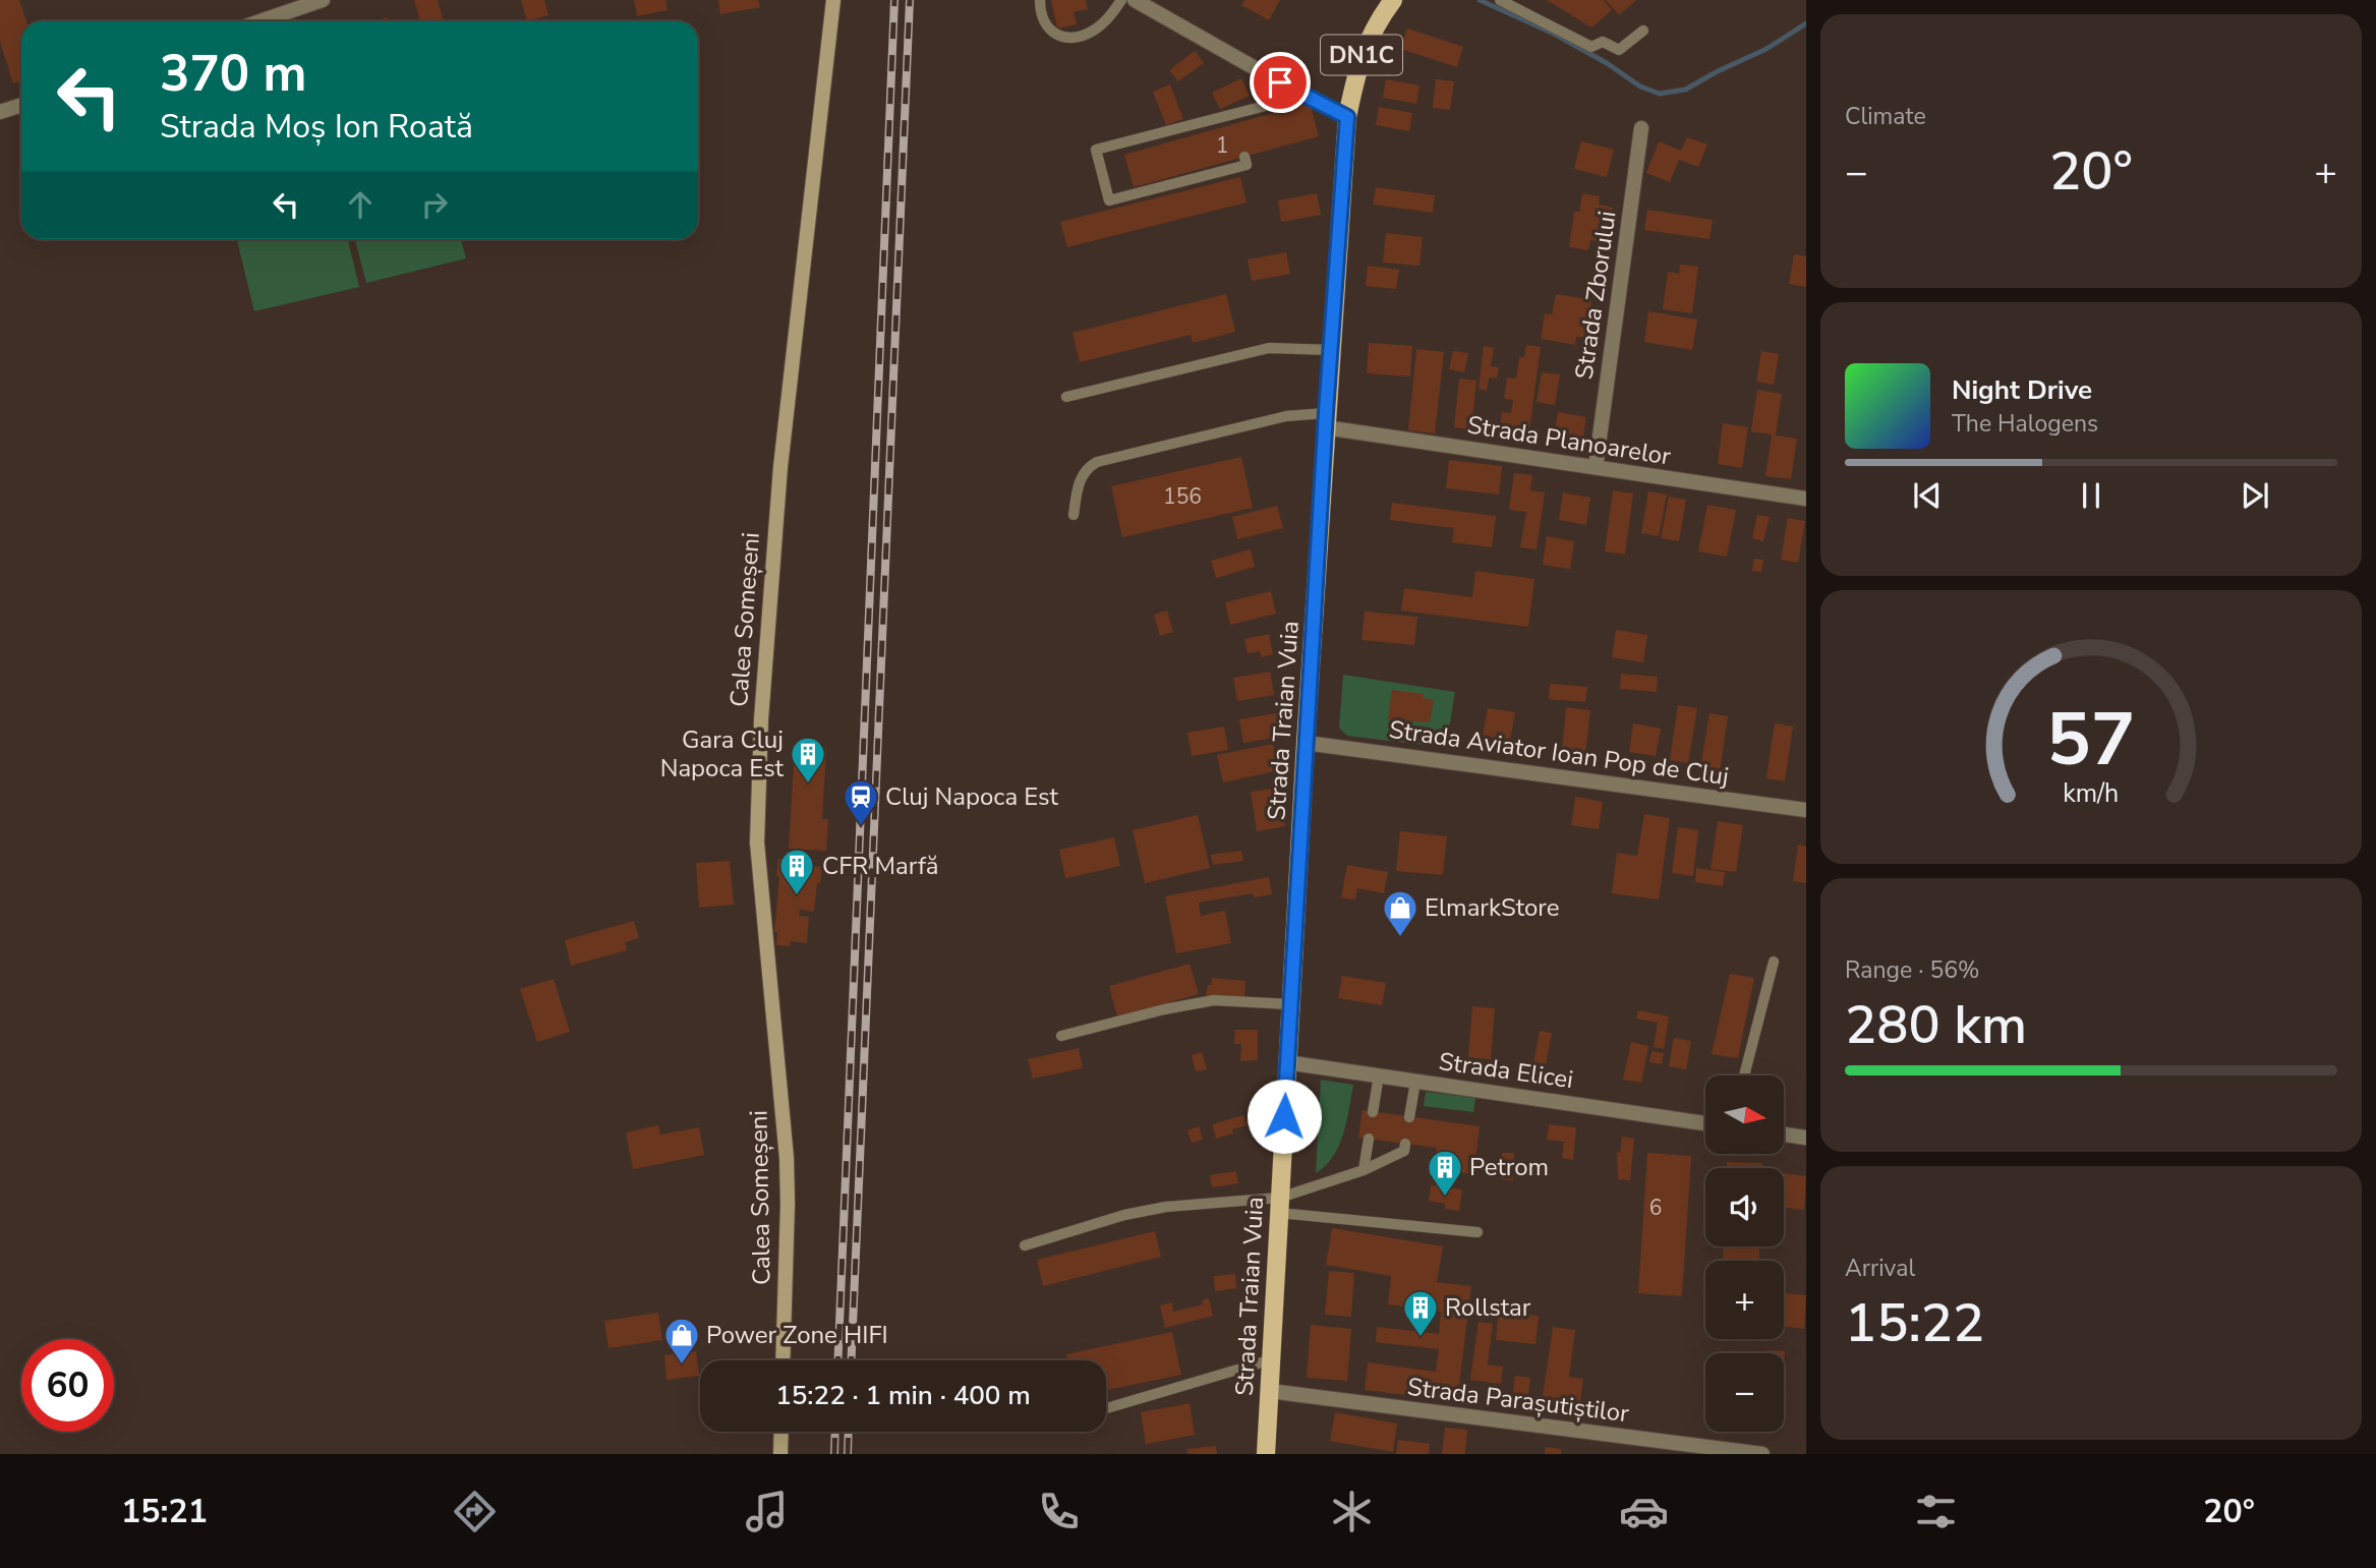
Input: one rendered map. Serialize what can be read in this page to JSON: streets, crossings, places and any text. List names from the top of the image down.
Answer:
{
  "streets": {
    "main road": ["DN1C", "Calea Someșeni", "Strada Traian Vuia"],
    "street": [
      "Strada Zborului",
      "Strada Planoarelor",
      "Strada Aviator Ioan Pop de Cluj",
      "Strada Elicei",
      "Strada Parașutiștilor"
    ]
  },
  "crossings": [
    ["Strada Zborului", "Strada Planoarelor"],
    ["Strada Planoarelor", "Strada Traian Vuia"],
    ["Strada Traian Vuia", "Strada Aviator Ioan Pop de Cluj"],
    ["Strada Traian Vuia", "Strada Elicei"],
    ["Strada Traian Vuia", "Strada Parașutiștilor"]
  ],
  "places": {
    "building": [
      "Gara Cluj Napoca Est",
      "CFR Marfă",
      "Petrom",
      "Rollstar"
    ],
    "station": ["Cluj Napoca Est"],
    "shop": ["ElmarkStore", "Power Zone HIFI"]
  },
  "house_numbers": ["1", "156", "6"],
  "north": "right",
  "page": {
    "tile": [
      "Climate",
      ["Range · 56%", "280 km"],
      ["Arrival", "15:22"]
    ],
    "turn": ["370 m", "Strada Moș Ion Roată"],
    "heat": ["−", "20°", "+"],
    "song": ["Night Drive", "The Halogens"],
    "map_buttons": ["+", "−"],
    "limit": "60",
    "trip": "15:22 · 1 min · 400 m",
    "tabs": ["15:21", "20°"],
    "gauge": ["57", "km/h"]
  }
}
